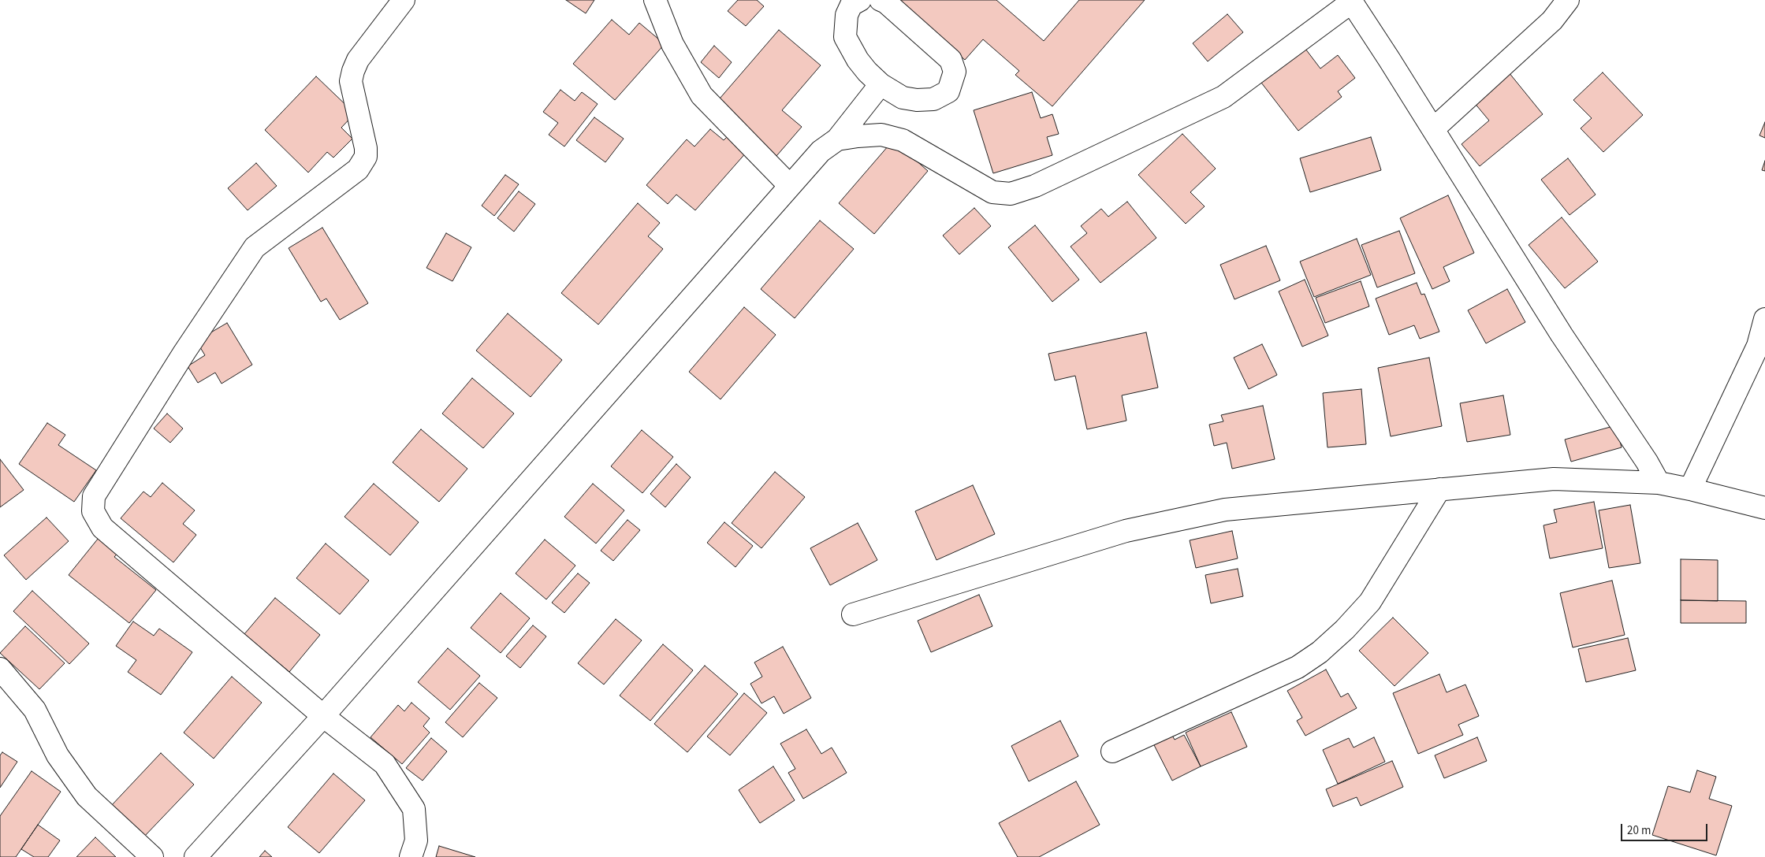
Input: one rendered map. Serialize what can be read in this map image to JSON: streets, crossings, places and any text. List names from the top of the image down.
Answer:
{
  "scale_bar": "20 m"
}
